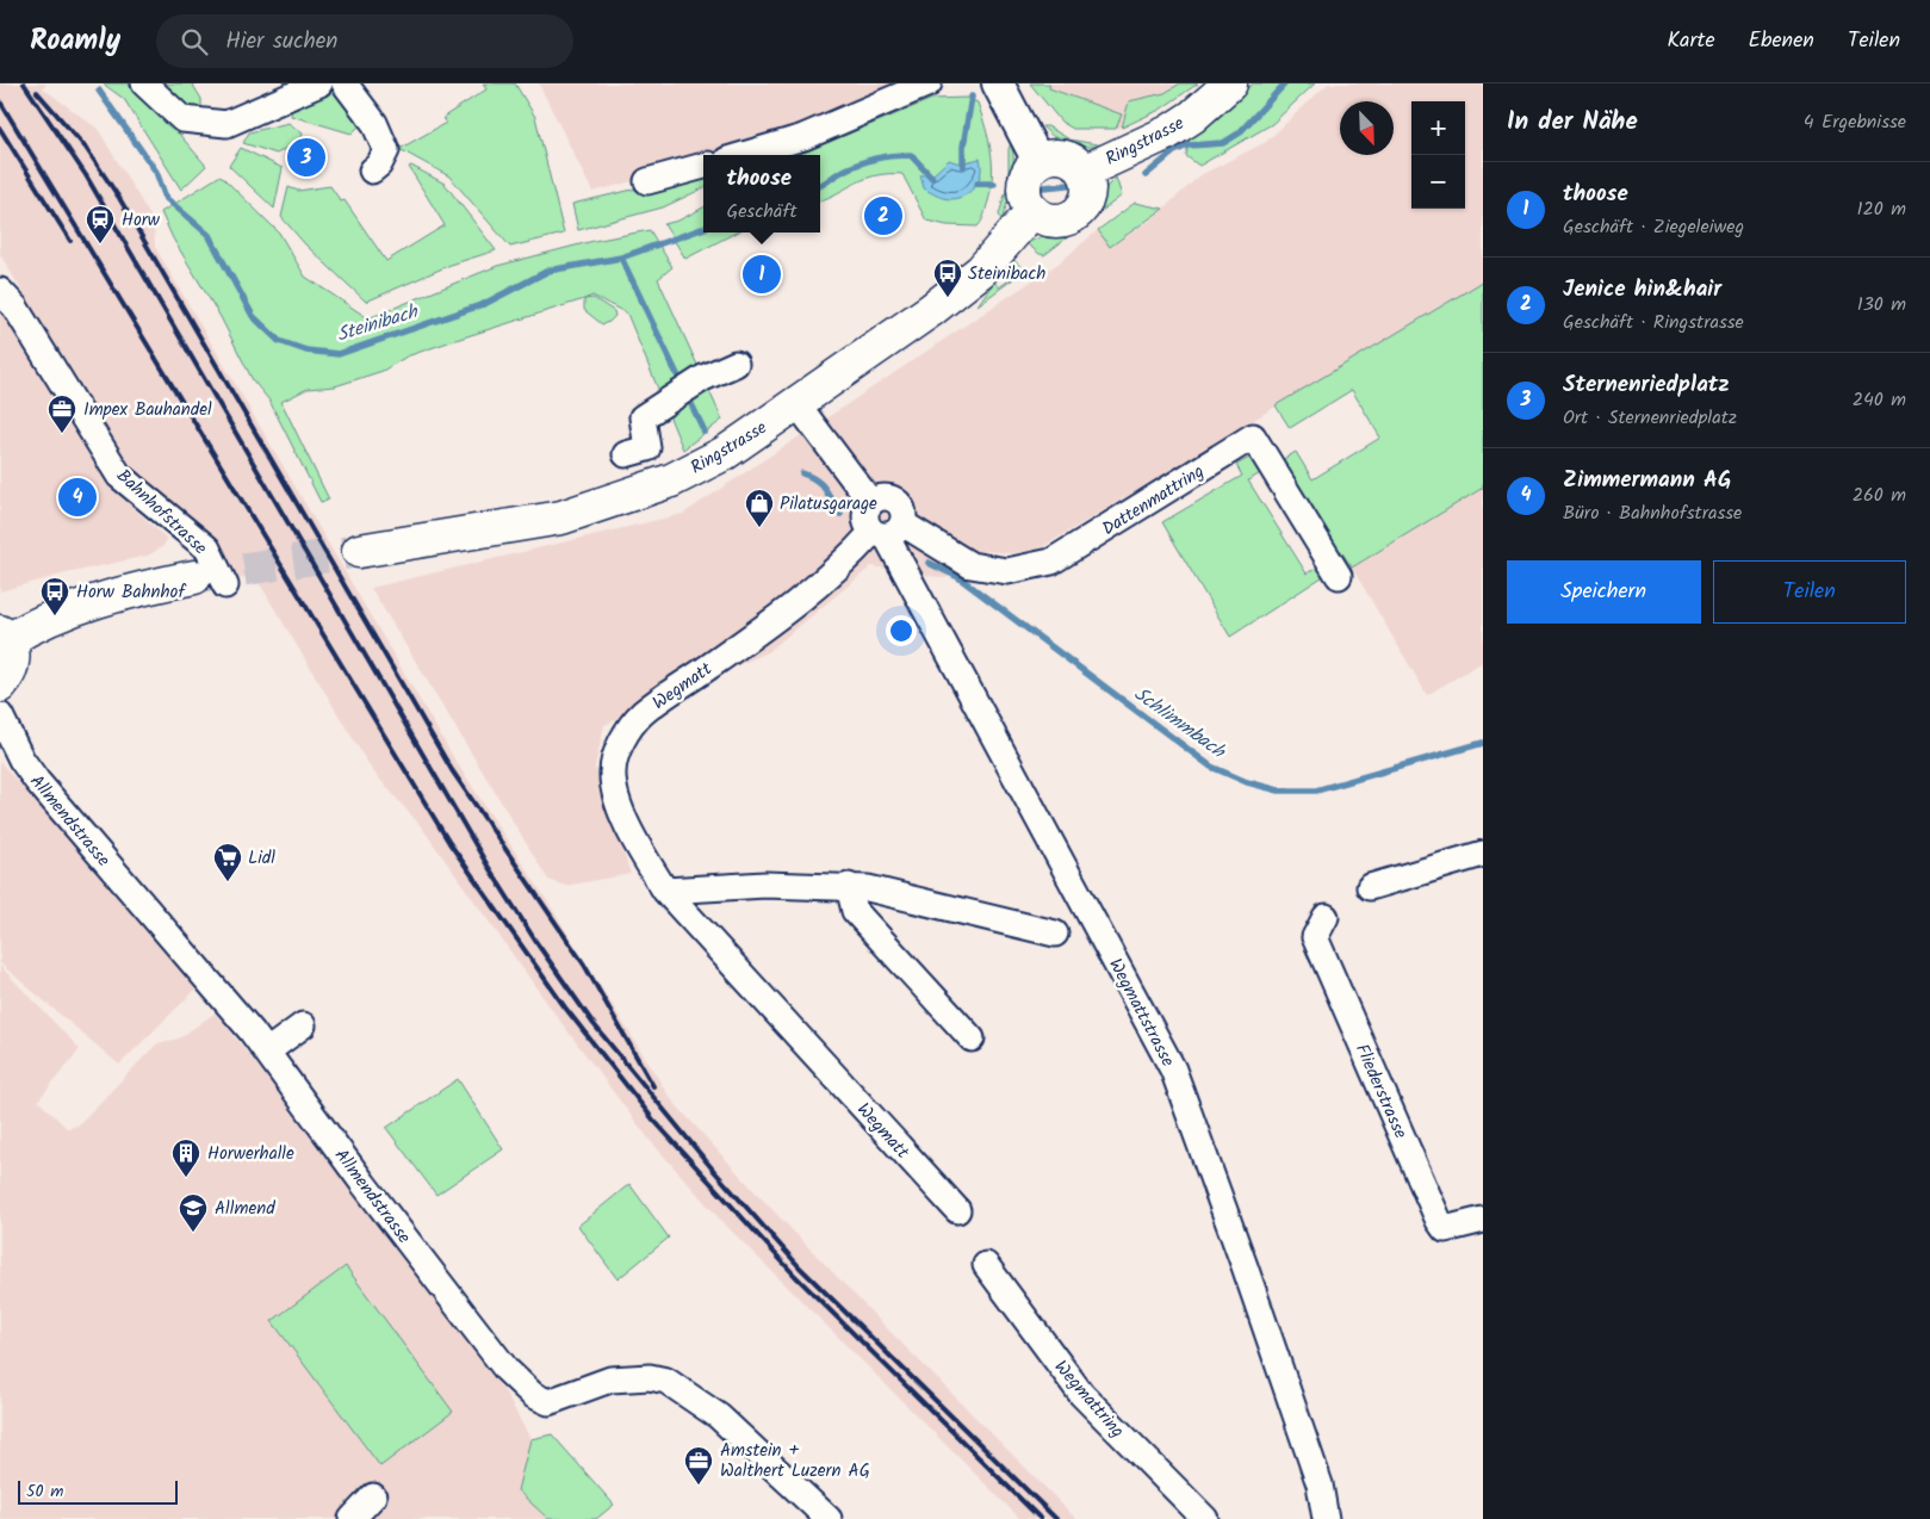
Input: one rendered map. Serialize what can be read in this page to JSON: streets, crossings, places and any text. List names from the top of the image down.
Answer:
{
  "streets": {
    "main road": ["Ringstrasse"],
    "street": [
      "Dattenmattring",
      "Bahnhofstrasse",
      "Wegmatt",
      "Allmendstrasse",
      "Wegmattstrasse",
      "Fliederstrasse",
      "Wegmattring"
    ]
  },
  "crossings": [
    ["Dattenmattring", "Wegmatt"],
    ["Dattenmattring", "Wegmattstrasse"],
    ["Wegmatt", "Wegmattstrasse"]
  ],
  "water": ["Steinibach", "Schlimmbach"],
  "places": {
    "station": ["Horw"],
    "bus stop": ["Steinibach", "Horw Bahnhof"],
    "office": ["Impex Bauhandel", "Amstein + Walthert Luzern AG"],
    "shop": ["Pilatusgarage"],
    "supermarket": ["Lidl"],
    "building": ["Horwerhalle"],
    "school or university": ["Allmend"]
  },
  "scale_bar": "50 m",
  "north": "bottom right",
  "page": {
    "header": "Roamly",
    "search": "Hier suchen",
    "nav": ["Karte", "Ebenen", "Teilen"],
    "heading": ["In der Nähe", "4 Ergebnisse"],
    "map_buttons": ["+", "−"],
    "pins": [
      "3",
      "2",
      "1",
      "4"
    ],
    "popup": ["thoose", "Geschäft"],
    "list": [
      {
        "mark": "1",
        "name": "thoose",
        "note": "Geschäft · Ziegeleiweg",
        "value": "120 m"
      },
      {
        "mark": "2",
        "name": "Jenice hin&hair",
        "note": "Geschäft · Ringstrasse",
        "value": "130 m"
      },
      {
        "mark": "3",
        "name": "Sternenriedplatz",
        "note": "Ort · Sternenriedplatz",
        "value": "240 m"
      },
      {
        "mark": "4",
        "name": "Zimmermann AG",
        "note": "Büro · Bahnhofstrasse",
        "value": "260 m"
      }
    ],
    "buttons": ["Speichern", "Teilen"],
    "scale": "50 m"
  }
}
